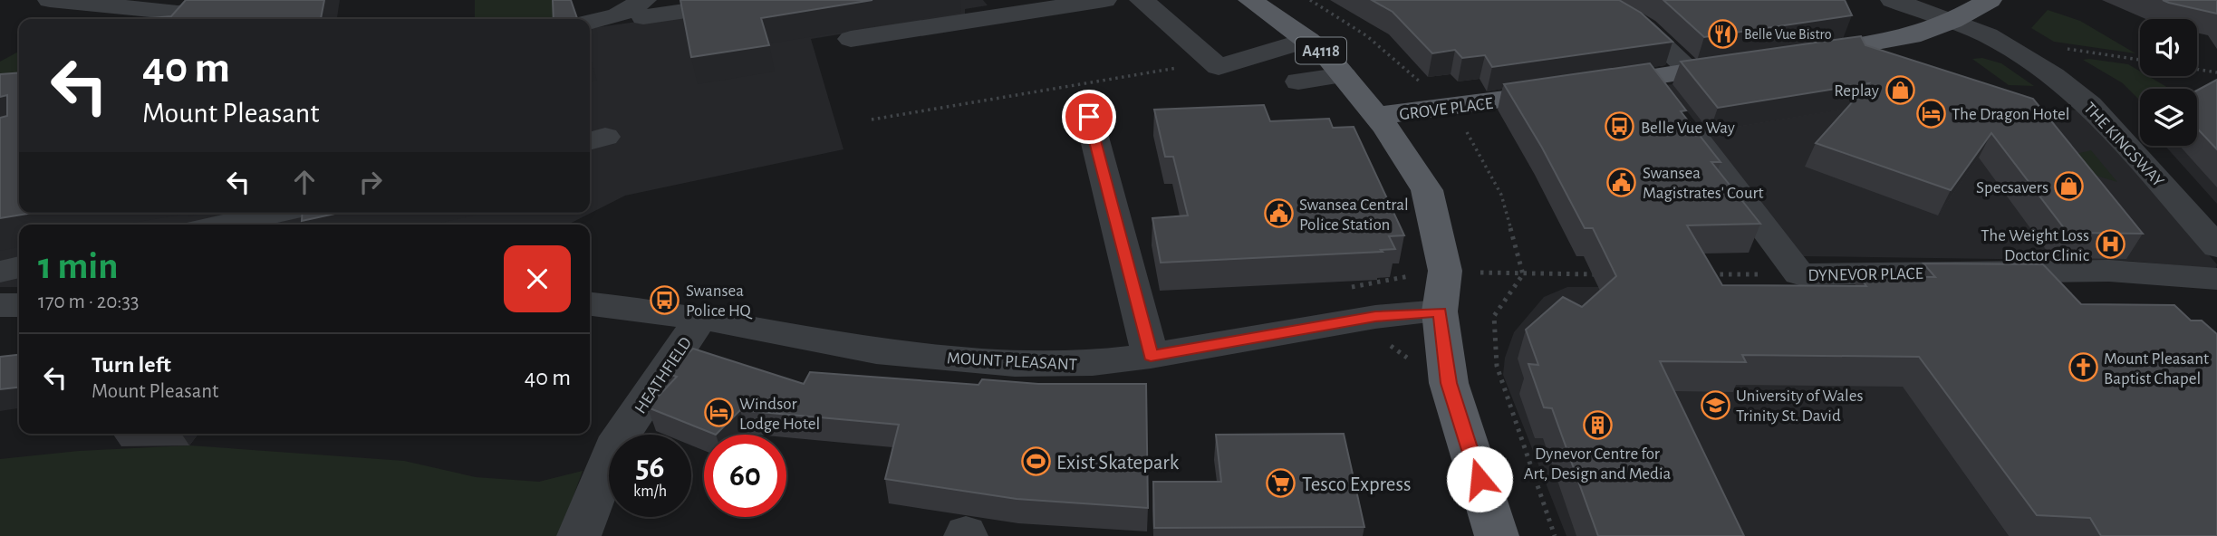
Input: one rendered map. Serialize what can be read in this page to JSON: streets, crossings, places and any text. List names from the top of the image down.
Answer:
{
  "streets": {
    "main road": ["A4118", "GROVE PLACE"],
    "street": [
      "THE KINGSWAY",
      "DYNEVOR PLACE",
      "MOUNT PLEASANT",
      "HEATHFIELD"
    ]
  },
  "crossings": [
    ["A4118", "GROVE PLACE"],
    ["A4118", "MOUNT PLEASANT"],
    ["GROVE PLACE", "DYNEVOR PLACE"],
    ["GROVE PLACE", "MOUNT PLEASANT"],
    ["MOUNT PLEASANT", "HEATHFIELD"]
  ],
  "places": {
    "restaurant": ["Belle Vue Bistro"],
    "shop": ["Replay", "Specsavers"],
    "hotel": ["The Dragon Hotel", "Windsor Lodge Hotel"],
    "bus stop": ["Belle Vue Way", "Swansea Police HQ"],
    "public building": ["Swansea Magistrates' Court", "Swansea Central Police Station"],
    "hospital": ["The Weight Loss Doctor Clinic"],
    "church": ["Mount Pleasant Baptist Chapel"],
    "school or university": ["University of Wales Trinity St. David"],
    "building": ["Dynevor Centre for Art, Design and Media"],
    "sports": ["Exist Skatepark"],
    "supermarket": ["Tesco Express"]
  },
  "page": {
    "turn": ["40 m", "Mount Pleasant"],
    "heading": ["1 min", "170 m · 20:33"],
    "list": [
      {
        "name": "Turn left",
        "note": "Mount Pleasant",
        "value": "40 m"
      }
    ],
    "speed": "56 km/h",
    "limit": "60"
  }
}
